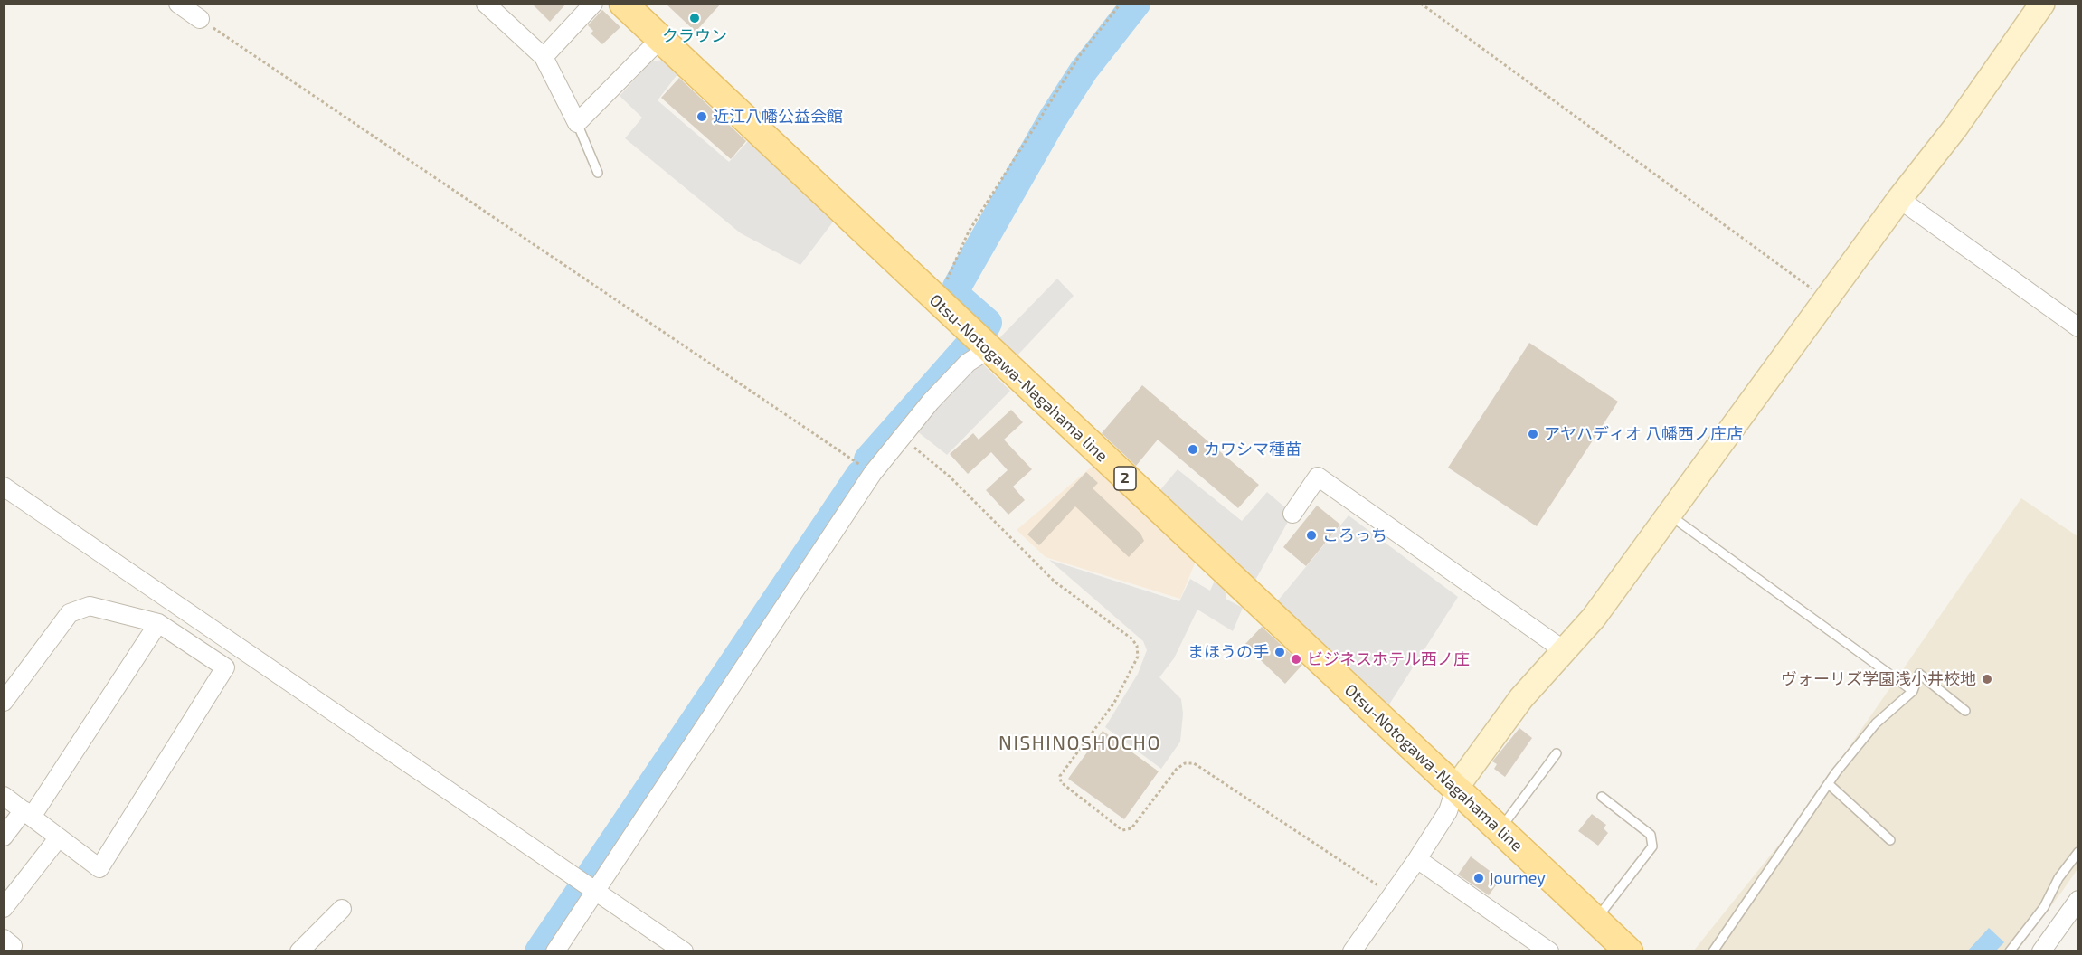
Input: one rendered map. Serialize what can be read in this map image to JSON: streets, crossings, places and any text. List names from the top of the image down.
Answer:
{
  "streets": {
    "main road": ["Otsu-Notogawa-Nagahama line", "2"]
  },
  "districts": ["NISHINOSHOCHO"],
  "places": [
    "クラウン",
    "近江八幡公益会館",
    "アヤハディオ 八幡西ノ庄店",
    "カワシマ種苗",
    "ころっち",
    "まほうの手",
    "ビジネスホテル西ノ庄",
    "ヴォーリズ学園浅小井校地",
    "journey"
  ]
}
